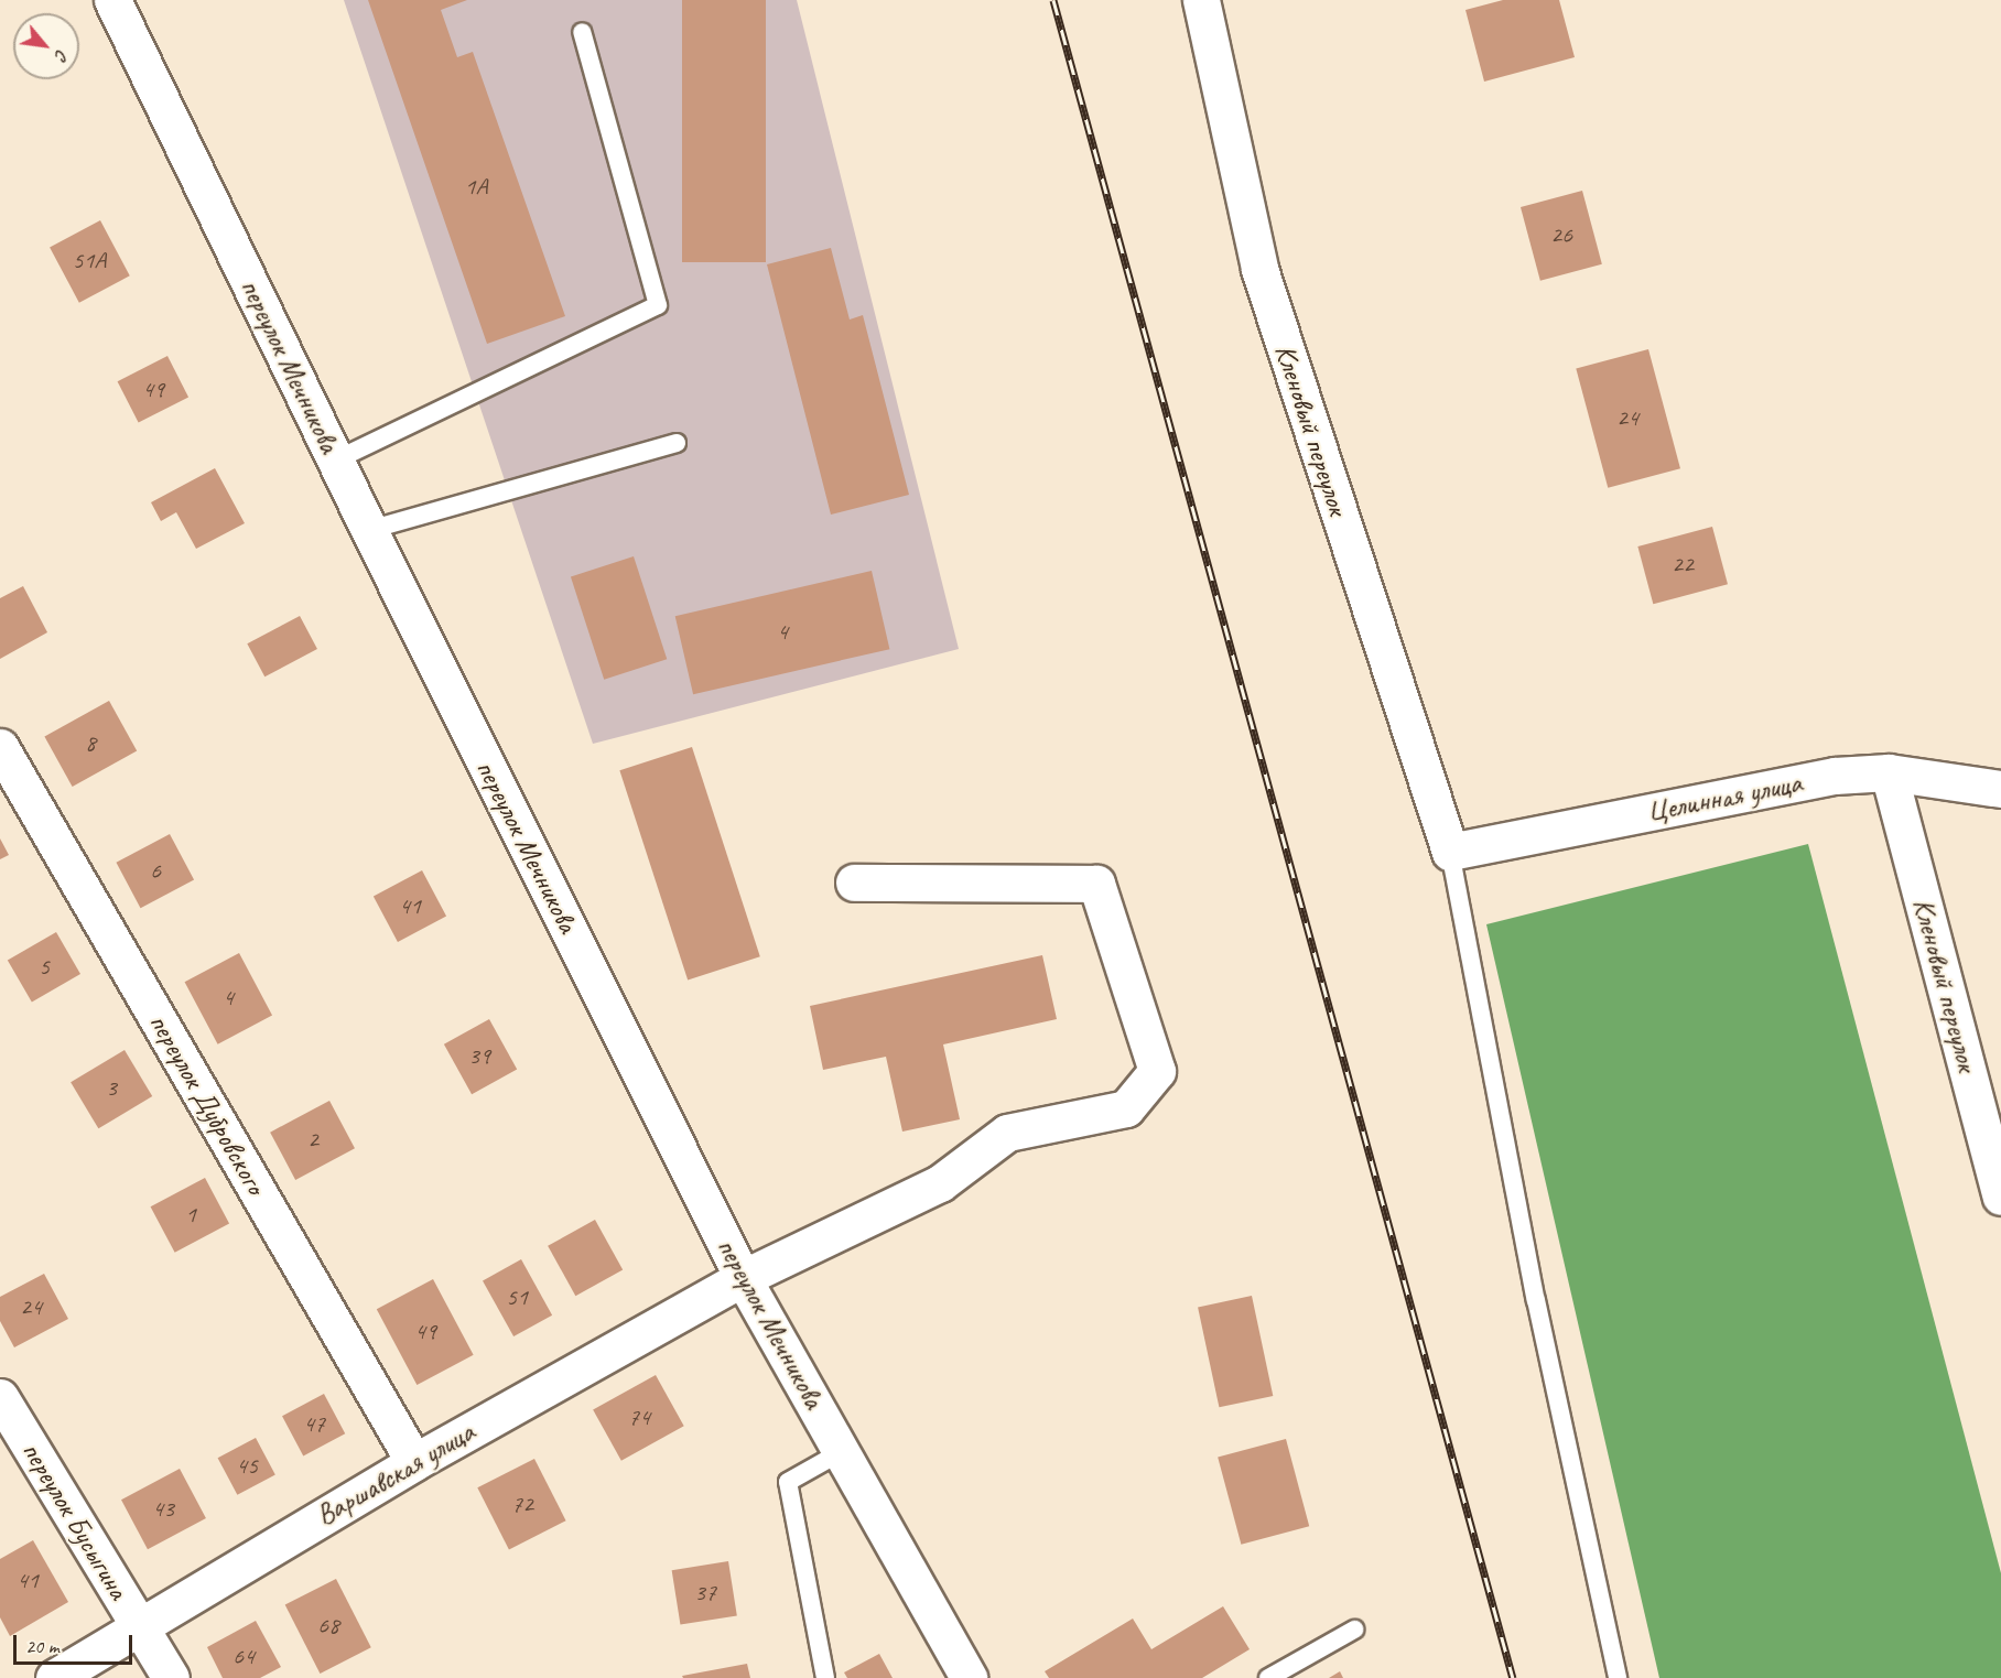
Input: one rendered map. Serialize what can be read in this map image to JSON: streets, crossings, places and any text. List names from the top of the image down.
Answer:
{
  "streets": {
    "street": [
      "переулок Мечникова",
      "Кленовый переулок",
      "Целинная улица",
      "переулок Дубровского",
      "Варшавская улица",
      "переулок Бусыгина"
    ]
  },
  "crossings": [
    ["переулок Мечникова", "Варшавская улица"],
    ["Кленовый переулок", "Целинная улица"],
    ["переулок Дубровского", "Варшавская улица"],
    ["Варшавская улица", "переулок Бусыгина"]
  ],
  "house_numbers": [
    "1А",
    "26",
    "51А",
    "49",
    "24",
    "22",
    "4",
    "8",
    "6",
    "41",
    "5",
    "4",
    "39",
    "3",
    "2",
    "1",
    "51",
    "24",
    "49",
    "74",
    "47",
    "45",
    "72",
    "43",
    "41",
    "37",
    "68",
    "64"
  ],
  "scale_bar": "20 m",
  "north": "bottom right"
}
